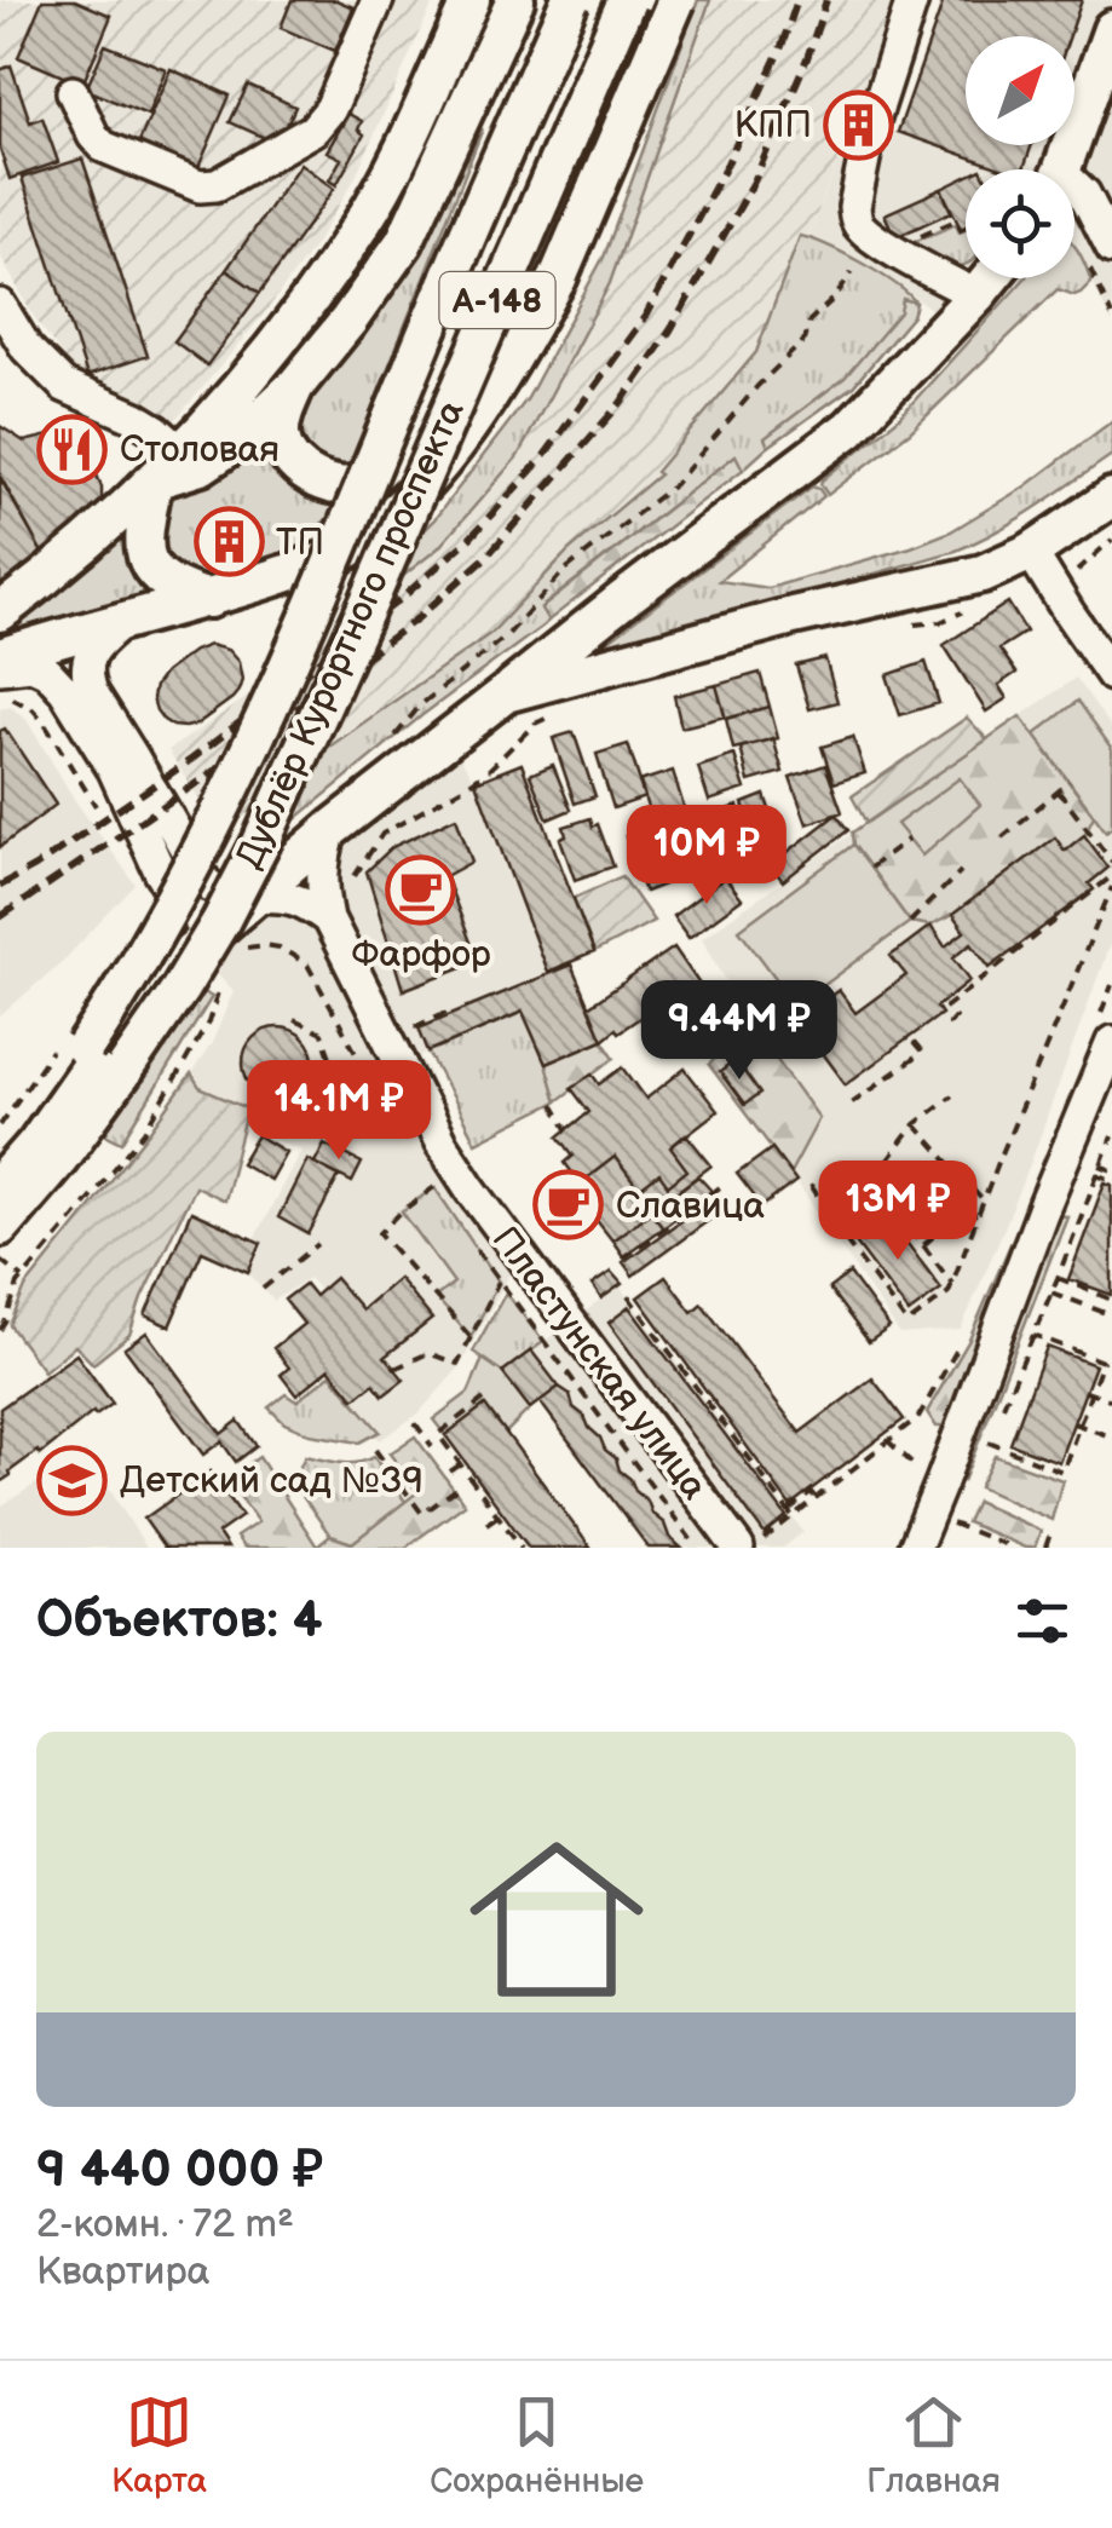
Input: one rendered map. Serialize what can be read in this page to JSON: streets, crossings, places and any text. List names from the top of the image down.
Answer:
{
  "streets": {
    "main road": ["А-148", "Дублёр Курортного проспекта"],
    "street": ["Пластунская улица"]
  },
  "places": {
    "building": ["КПП", "ТП"],
    "restaurant": ["Столовая"],
    "cafe": ["Фарфор", "Славица"],
    "school or university": ["Детский сад №39"]
  },
  "north": "top right",
  "page": {
    "price": [
      "10M ₽",
      "9.44M ₽",
      "14.1M ₽",
      "13M ₽"
    ],
    "heading": "Объектов: 4",
    "list": [
      {
        "name": "9 440 000 ₽",
        "note": "2-комн. · 72 m² · Квартира"
      }
    ],
    "tabs": ["Карта", "Сохранённые", "Главная"]
  }
}
